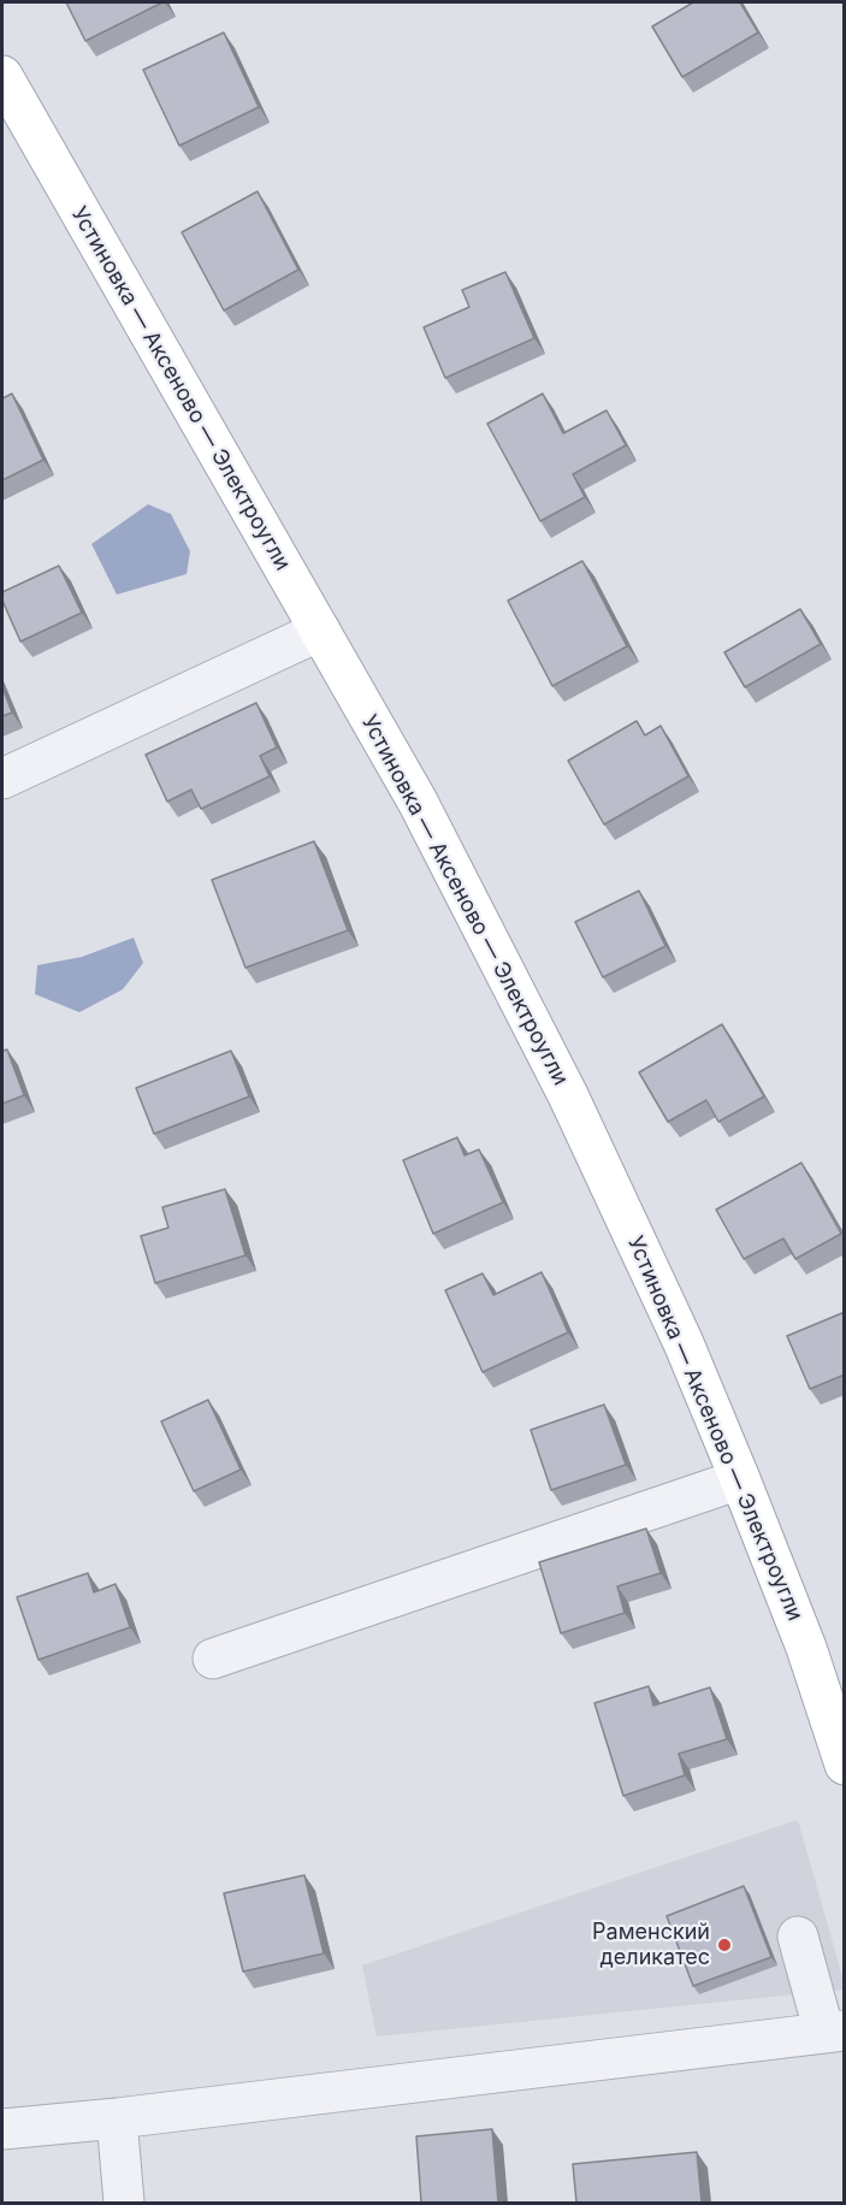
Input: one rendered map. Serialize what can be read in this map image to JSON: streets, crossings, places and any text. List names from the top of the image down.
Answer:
{
  "streets": {
    "main road": ["Устиновка — Аксеново — Электроугли"]
  },
  "places": ["Раменский деликатес"]
}
